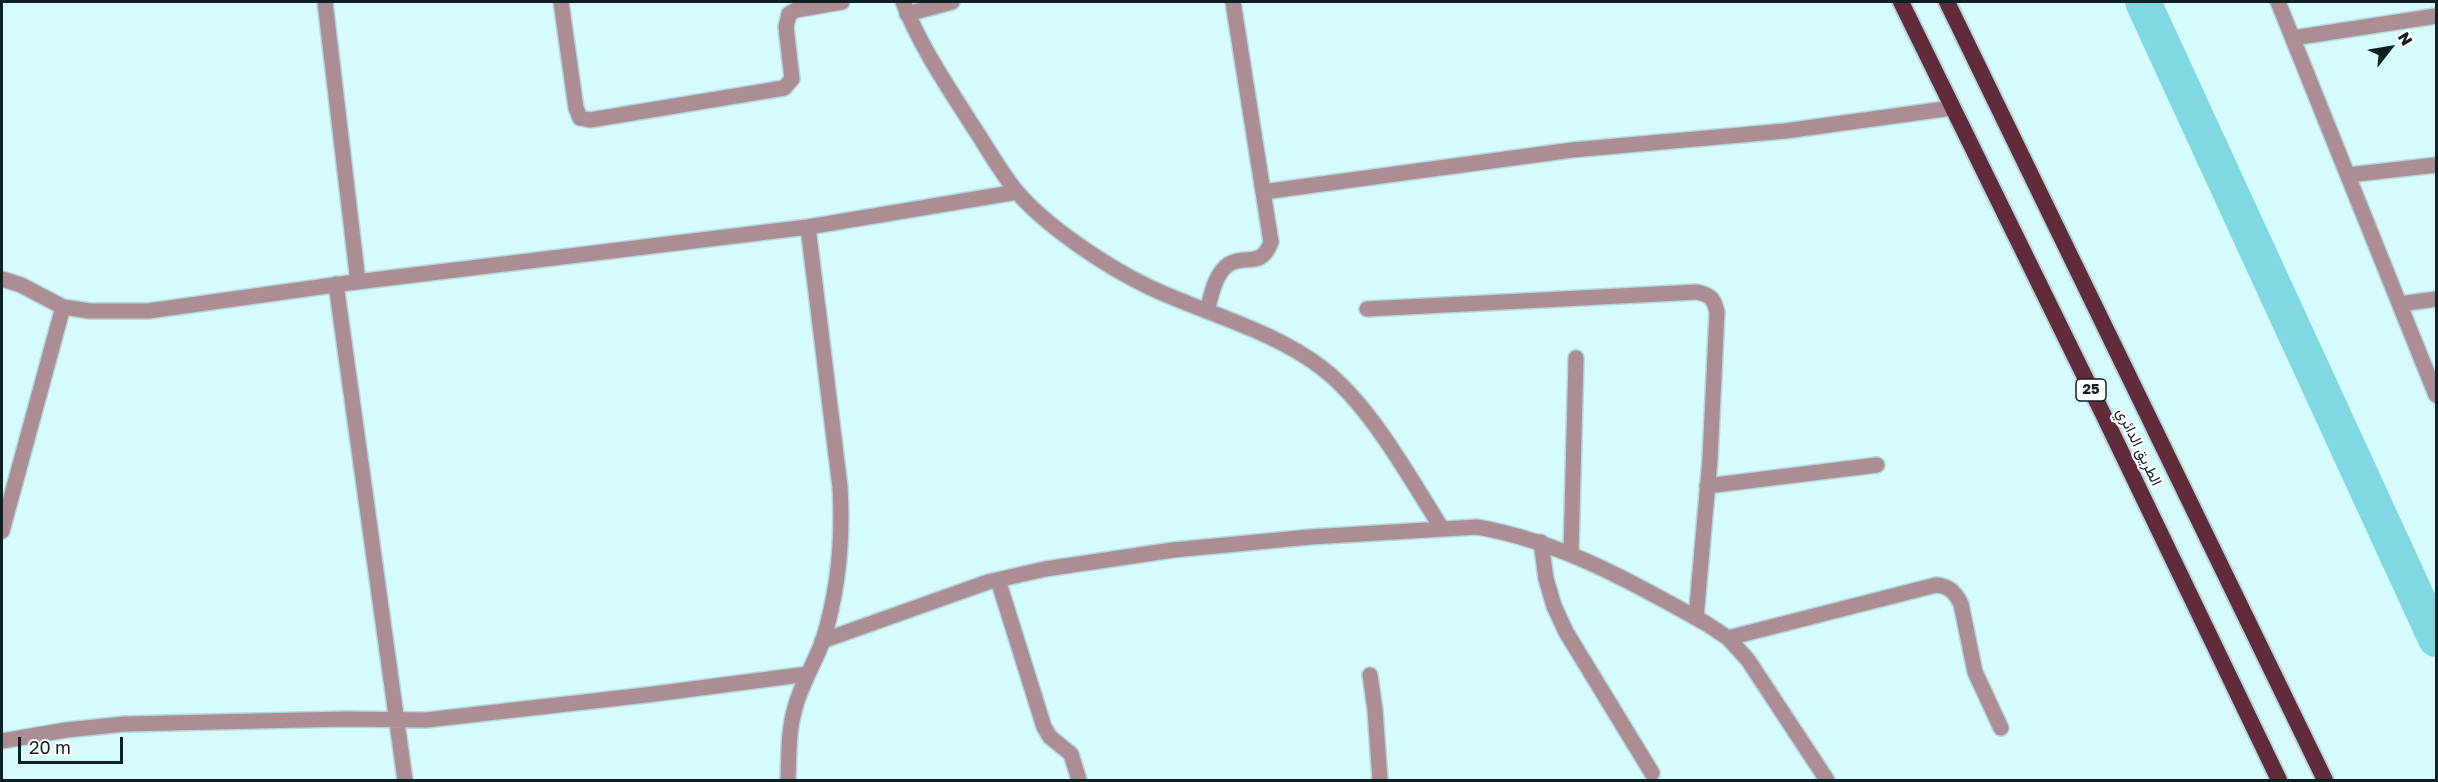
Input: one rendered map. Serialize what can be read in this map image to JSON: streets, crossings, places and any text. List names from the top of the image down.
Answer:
{
  "streets": {
    "highway": ["25", "الطريق الدائري"]
  },
  "scale_bar": "20 m",
  "north": "top right"
}
